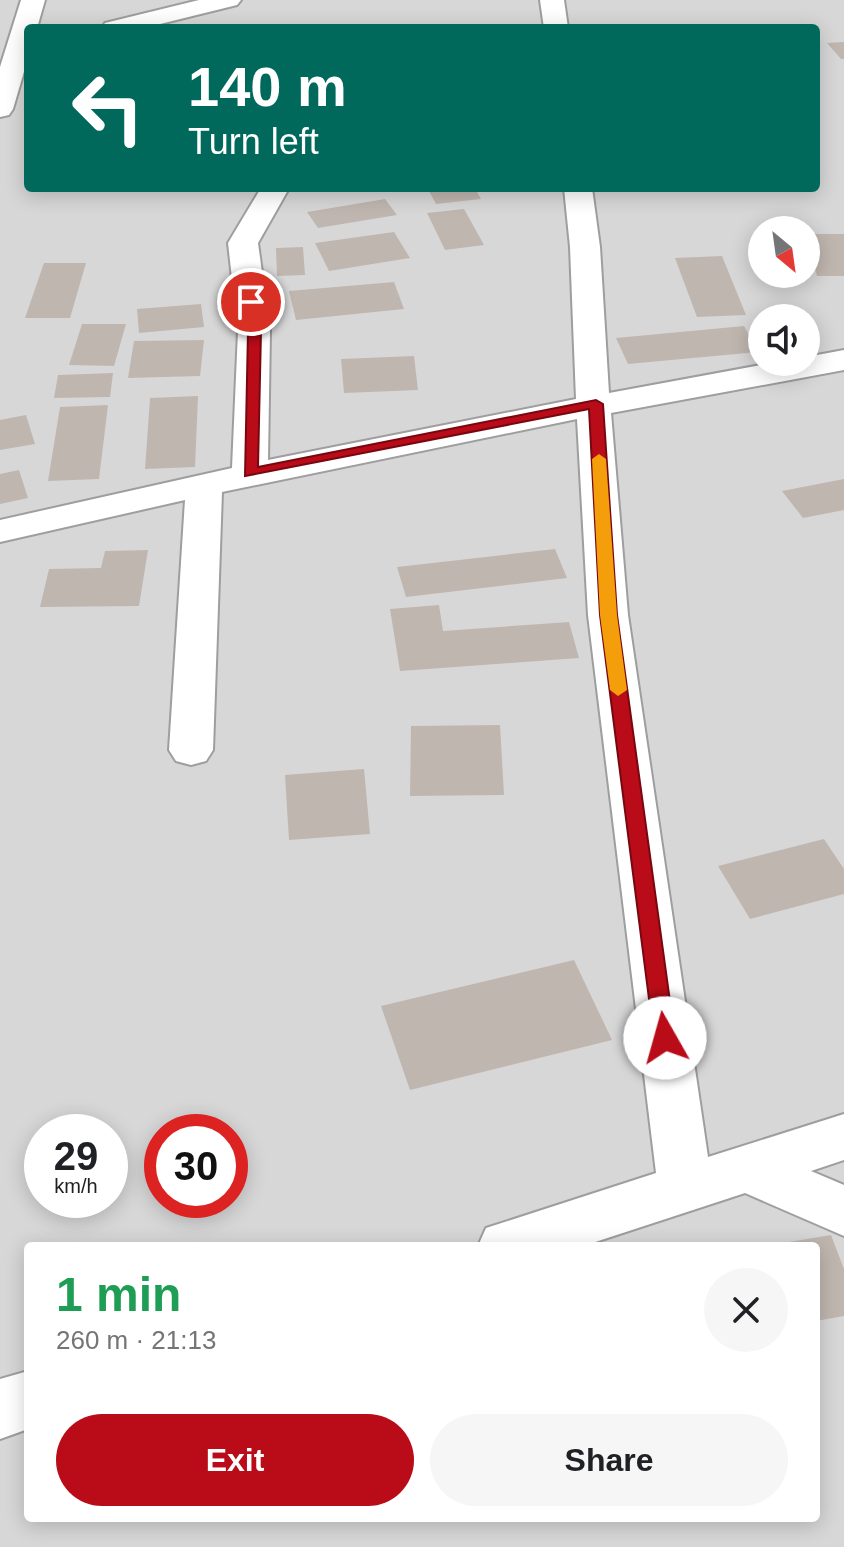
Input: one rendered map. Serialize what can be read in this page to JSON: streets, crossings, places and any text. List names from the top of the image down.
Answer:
{
  "north": "bottom right",
  "page": {
    "turn": ["140 m", "Turn left"],
    "speed": "29 km/h",
    "limit": "30",
    "heading": ["1 min", "260 m · 21:13"],
    "buttons": ["Exit", "Share"]
  }
}
